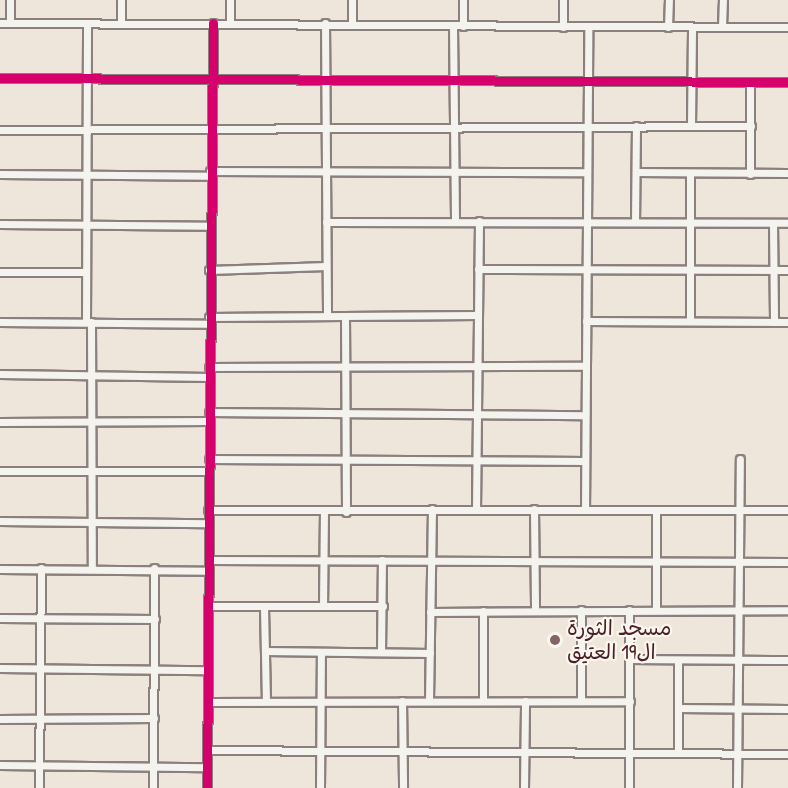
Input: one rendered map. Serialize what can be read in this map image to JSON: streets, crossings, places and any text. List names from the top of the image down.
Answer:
{
  "places": ["مسجد الثورة ال19 العتيق"]
}
